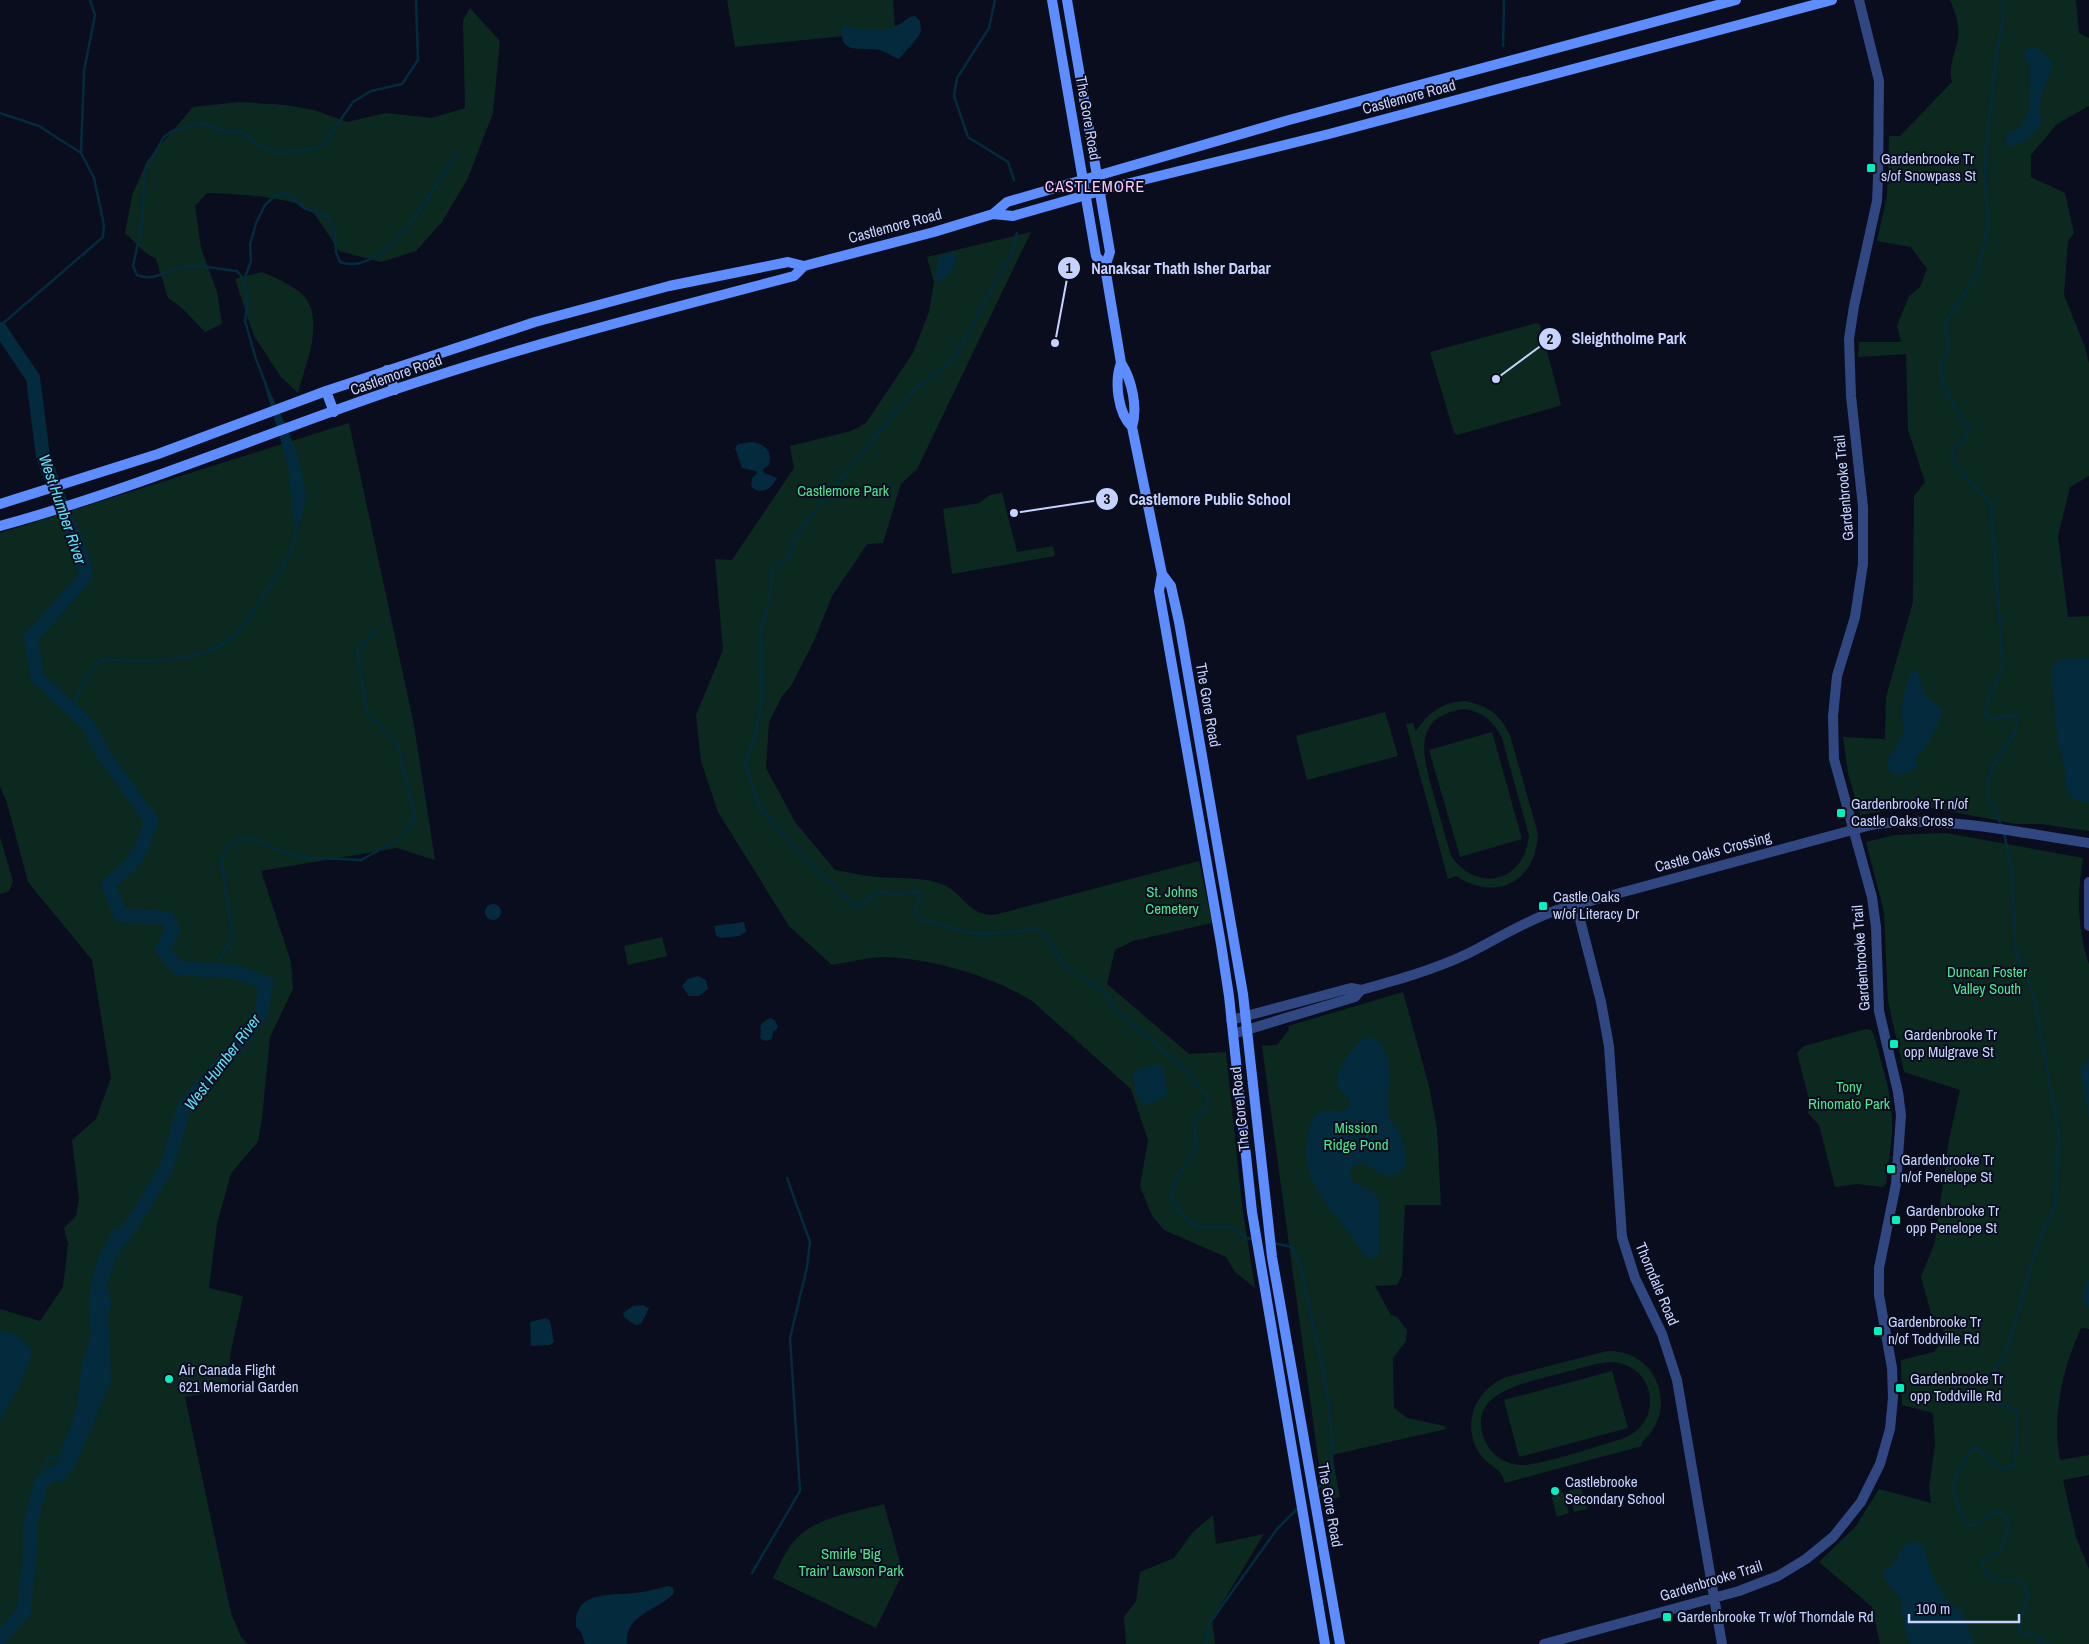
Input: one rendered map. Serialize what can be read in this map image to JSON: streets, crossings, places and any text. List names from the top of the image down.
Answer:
{
  "streets": {
    "main road": ["Castlemore Road", "The Gore Road"],
    "street": ["Gardenbrooke Trail", "Castle Oaks Crossing", "Thorndale Road"]
  },
  "crossings": [
    ["Castlemore Road", "The Gore Road"],
    ["The Gore Road", "Castle Oaks Crossing"],
    ["Gardenbrooke Trail", "Castle Oaks Crossing"],
    ["Gardenbrooke Trail", "Thorndale Road"],
    ["Castle Oaks Crossing", "Thorndale Road"]
  ],
  "districts": ["CASTLEMORE"],
  "water": ["West Humber River"],
  "parks": [
    "Castlemore Park",
    "St. Johns Cemetery",
    "Duncan Foster Valley South",
    "Tony Rinomato Park",
    "Mission Ridge Pond",
    "Smirle 'Big Train' Lawson Park"
  ],
  "places": {
    "transit": [
      "Gardenbrooke Tr s/of Snowpass St",
      "Gardenbrooke Tr n/of Castle Oaks Cross",
      "Castle Oaks w/of Literacy Dr",
      "Gardenbrooke Tr opp Mulgrave St",
      "Gardenbrooke Tr n/of Penelope St",
      "Gardenbrooke Tr opp Penelope St",
      "Gardenbrooke Tr n/of Toddville Rd",
      "Gardenbrooke Tr opp Toddville Rd",
      "Gardenbrooke Tr w/of Thorndale Rd"
    ],
    "other": [
      "Nanaksar Thath Isher Darbar",
      "Sleightholme Park",
      "Castlemore Public School",
      "Air Canada Flight 621 Memorial Garden",
      "Castlebrooke Secondary School"
    ]
  },
  "scale_bar": "100 m"
}
